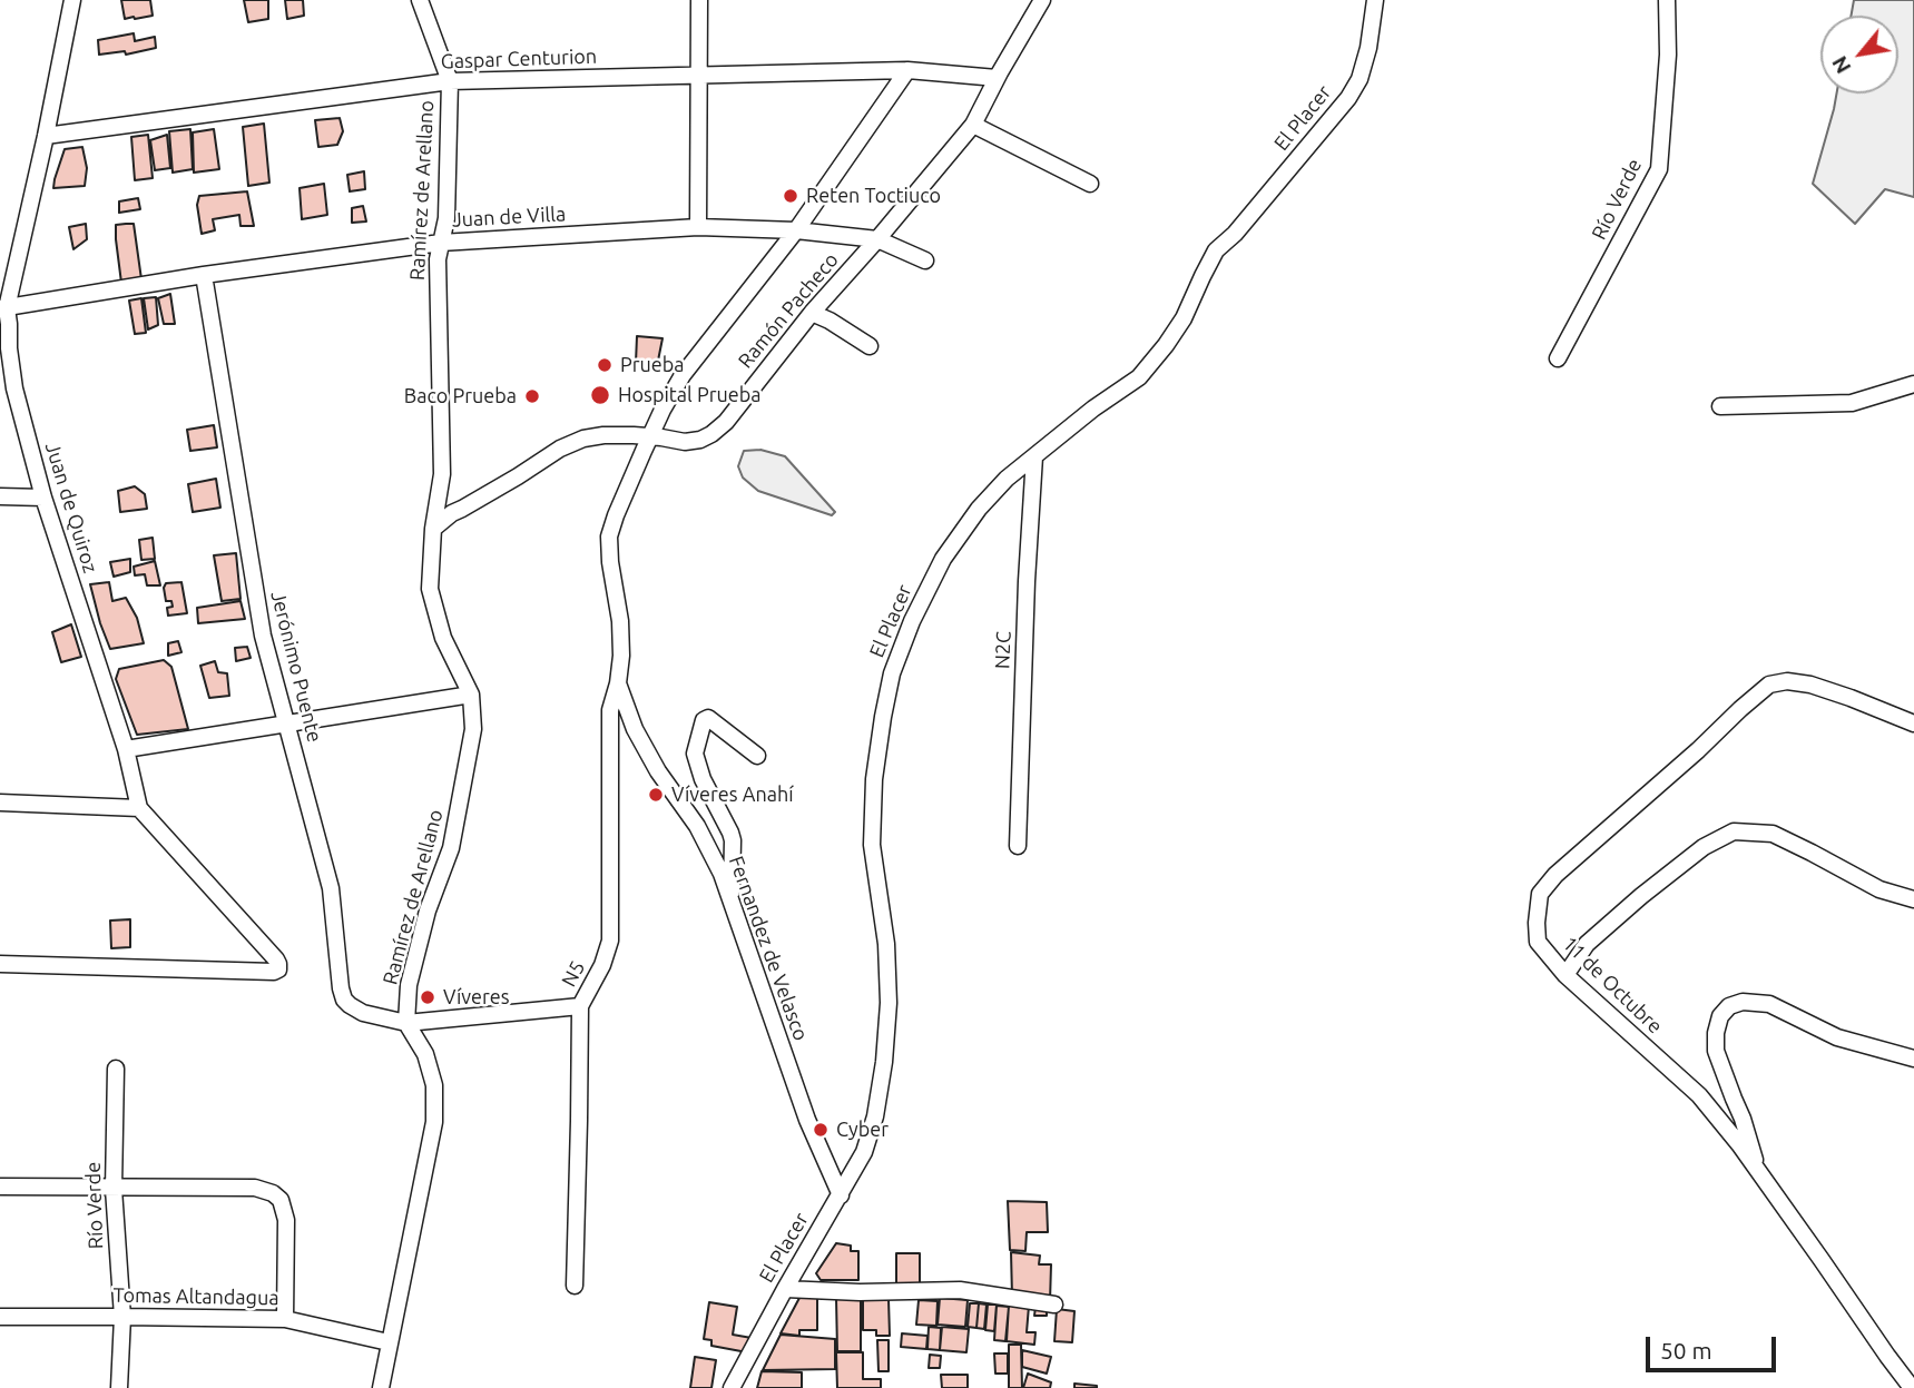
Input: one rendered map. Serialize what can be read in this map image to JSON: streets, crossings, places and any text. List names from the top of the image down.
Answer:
{
  "streets": {
    "street": [
      "Gaspar Centurion",
      "El Placer",
      "Ramírez de Arellano",
      "Río Verde",
      "Juan de Villa",
      "Ramón Pacheco",
      "Juan de Quiroz",
      "N2C",
      "Jerónimo Puente",
      "Fernandez de Velasco",
      "N5",
      "11 de Octubre",
      "Tomas Altandagua"
    ]
  },
  "crossings": [
    ["Gaspar Centurion", "Ramírez de Arellano"],
    ["Gaspar Centurion", "Ramón Pacheco"],
    ["Gaspar Centurion", "Juan de Quiroz"],
    ["Gaspar Centurion", "N5"],
    ["El Placer", "N2C"],
    ["El Placer", "Fernandez de Velasco"],
    ["Ramírez de Arellano", "Juan de Villa"],
    ["Ramírez de Arellano", "Ramón Pacheco"],
    ["Ramírez de Arellano", "Jerónimo Puente"],
    ["Río Verde", "Tomas Altandagua"],
    ["Juan de Villa", "Ramón Pacheco"],
    ["Juan de Villa", "Juan de Quiroz"],
    ["Juan de Villa", "Jerónimo Puente"],
    ["Juan de Villa", "N5"],
    ["Ramón Pacheco", "N5"],
    ["Jerónimo Puente", "N5"],
    ["Fernandez de Velasco", "N5"]
  ],
  "places": [
    "Reten Toctiuco",
    "Prueba",
    "Hospital Prueba",
    "Baco Prueba",
    "Víveres Anahí",
    "Víveres",
    "Cyber"
  ],
  "scale_bar": "50 m",
  "north": "bottom left"
}
